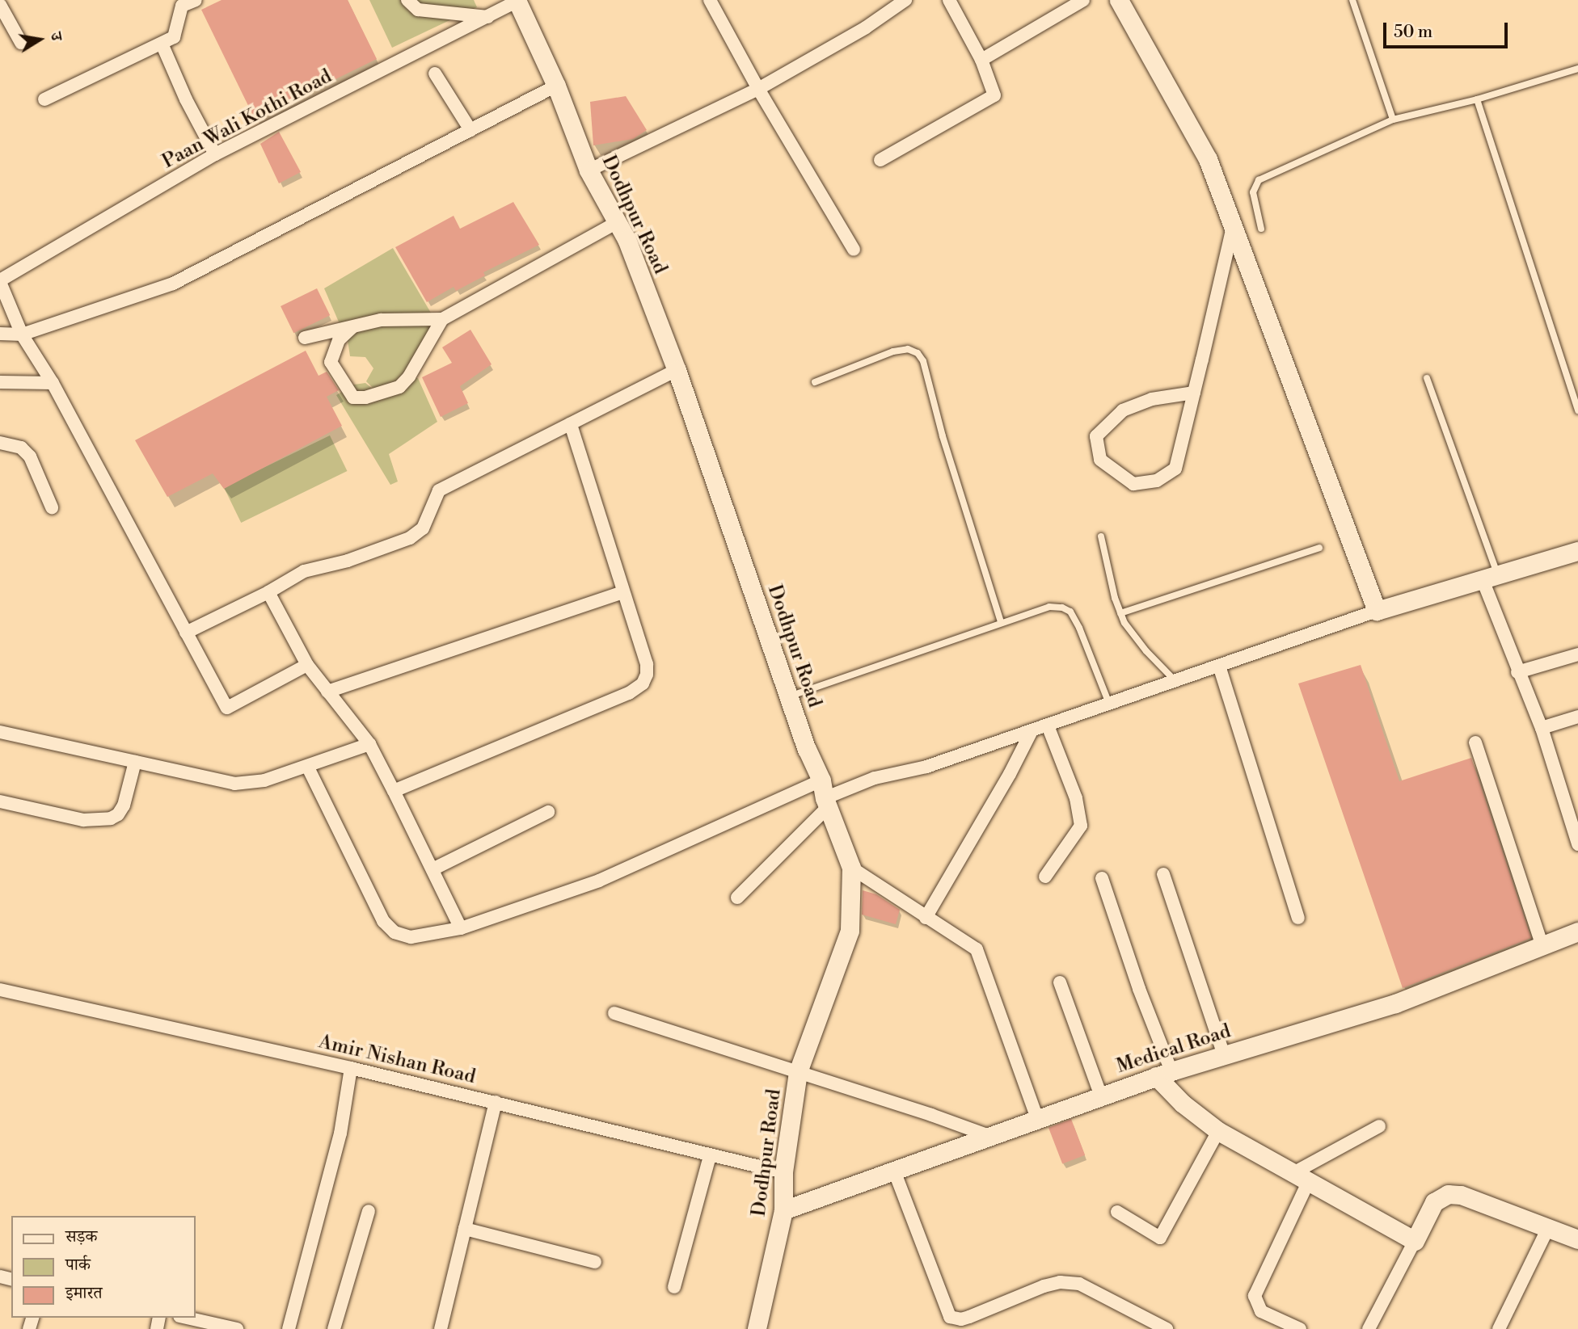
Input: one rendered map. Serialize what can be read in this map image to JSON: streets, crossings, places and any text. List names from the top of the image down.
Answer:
{
  "streets": {
    "street": [
      "Paan Wali Kothi Road",
      "Dodhpur Road",
      "Medical Road",
      "Amir Nishan Road"
    ]
  },
  "crossings": [
    ["Paan Wali Kothi Road", "Dodhpur Road"],
    ["Dodhpur Road", "Medical Road"],
    ["Dodhpur Road", "Amir Nishan Road"]
  ],
  "legend": ["सड़क", "पार्क", "इमारत"],
  "scale_bar": "50 m",
  "north": "right"
}
